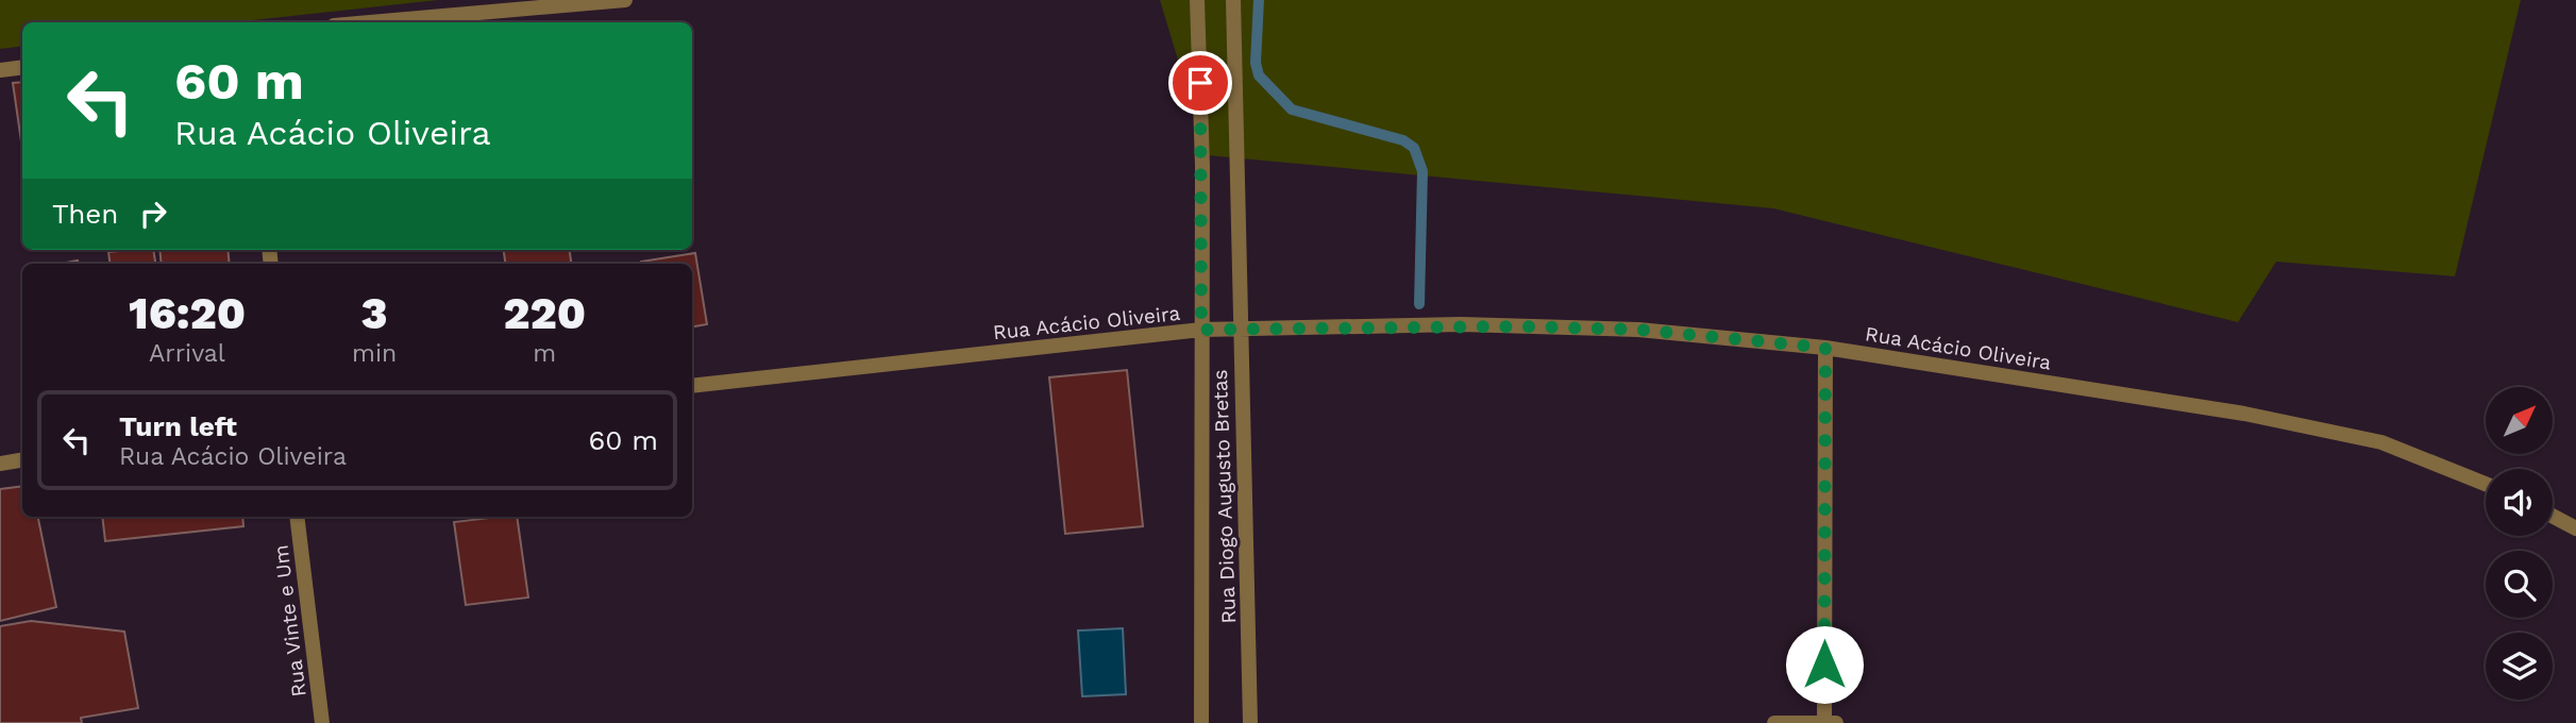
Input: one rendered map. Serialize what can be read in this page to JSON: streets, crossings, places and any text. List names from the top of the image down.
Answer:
{
  "streets": {
    "street": ["Rua Acácio Oliveira", "Rua Diogo Augusto Bretas", "Rua Vinte e Um"]
  },
  "crossings": [
    ["Rua Acácio Oliveira", "Rua Diogo Augusto Bretas"]
  ],
  "north": "top right",
  "page": {
    "turn": ["60 m", "Rua Acácio Oliveira"],
    "then": "Then",
    "eta": [
      "16:20",
      "Arrival",
      "3",
      "min",
      "220",
      "m"
    ],
    "list": [
      {
        "name": "Turn left",
        "note": "Rua Acácio Oliveira",
        "value": "60 m"
      }
    ]
  }
}
